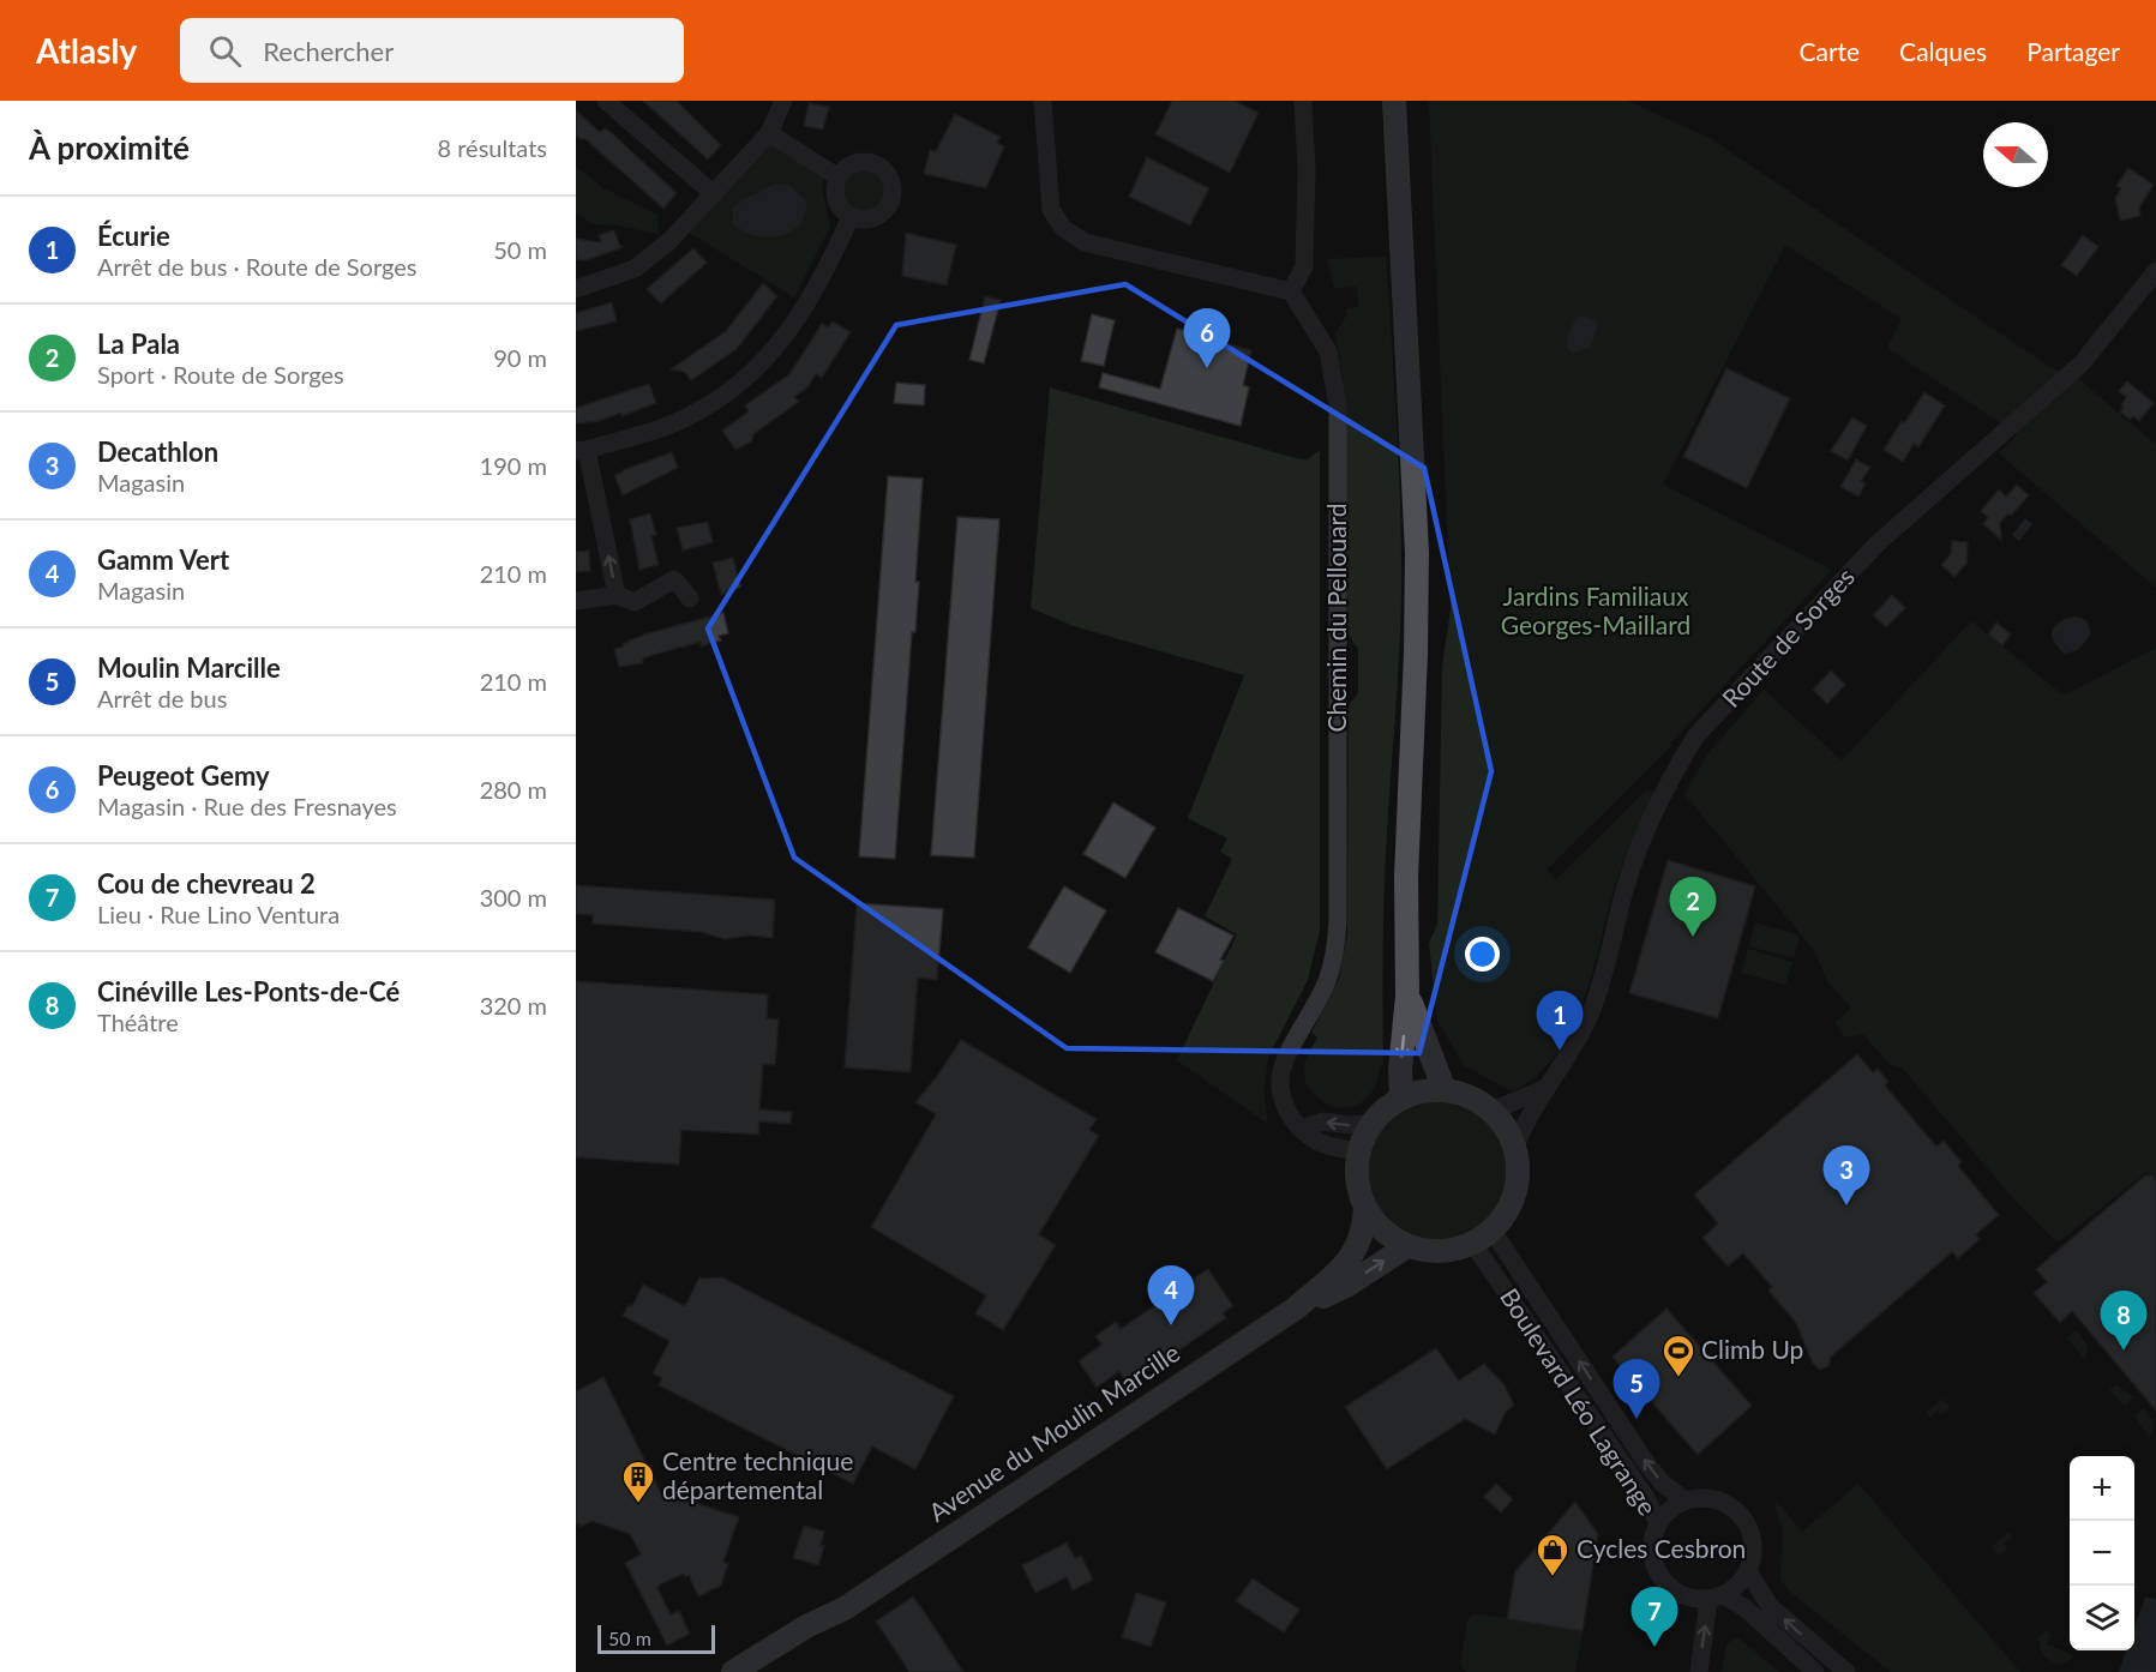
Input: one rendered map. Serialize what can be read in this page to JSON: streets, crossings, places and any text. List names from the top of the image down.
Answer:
{
  "streets": {
    "main road": ["Avenue du Moulin Marcille"],
    "street": ["Chemin du Pellouard", "Route de Sorges", "Boulevard Léo Lagrange"]
  },
  "crossings": [
    ["Chemin du Pellouard", "Route de Sorges"],
    ["Chemin du Pellouard", "Boulevard Léo Lagrange"],
    ["Chemin du Pellouard", "Avenue du Moulin Marcille"],
    ["Route de Sorges", "Boulevard Léo Lagrange"],
    ["Route de Sorges", "Avenue du Moulin Marcille"],
    ["Boulevard Léo Lagrange", "Avenue du Moulin Marcille"]
  ],
  "parks": ["Jardins Familiaux Georges-Maillard"],
  "places": {
    "sports": ["Climb Up"],
    "building": ["Centre technique départemental"],
    "shop": ["Cycles Cesbron"]
  },
  "scale_bar": "50 m",
  "north": "left",
  "page": {
    "header": "Atlasly",
    "search": "Rechercher",
    "nav": ["Carte", "Calques", "Partager"],
    "heading": ["À proximité", "8 résultats"],
    "list": [
      {
        "mark": "1",
        "name": "Écurie",
        "note": "Arrêt de bus · Route de Sorges",
        "value": "50 m"
      },
      {
        "mark": "2",
        "name": "La Pala",
        "note": "Sport · Route de Sorges",
        "value": "90 m"
      },
      {
        "mark": "3",
        "name": "Decathlon",
        "note": "Magasin",
        "value": "190 m"
      },
      {
        "mark": "4",
        "name": "Gamm Vert",
        "note": "Magasin",
        "value": "210 m"
      },
      {
        "mark": "5",
        "name": "Moulin Marcille",
        "note": "Arrêt de bus",
        "value": "210 m"
      },
      {
        "mark": "6",
        "name": "Peugeot Gemy",
        "note": "Magasin · Rue des Fresnayes",
        "value": "280 m"
      },
      {
        "mark": "7",
        "name": "Cou de chevreau 2",
        "note": "Lieu · Rue Lino Ventura",
        "value": "300 m"
      },
      {
        "mark": "8",
        "name": "Cinéville Les-Ponts-de-Cé",
        "note": "Théâtre",
        "value": "320 m"
      }
    ],
    "pins": [
      "6",
      "2",
      "1",
      "3",
      "4",
      "8",
      "5",
      "7"
    ],
    "map_buttons": ["+", "−"],
    "scale": "50 m"
  }
}
